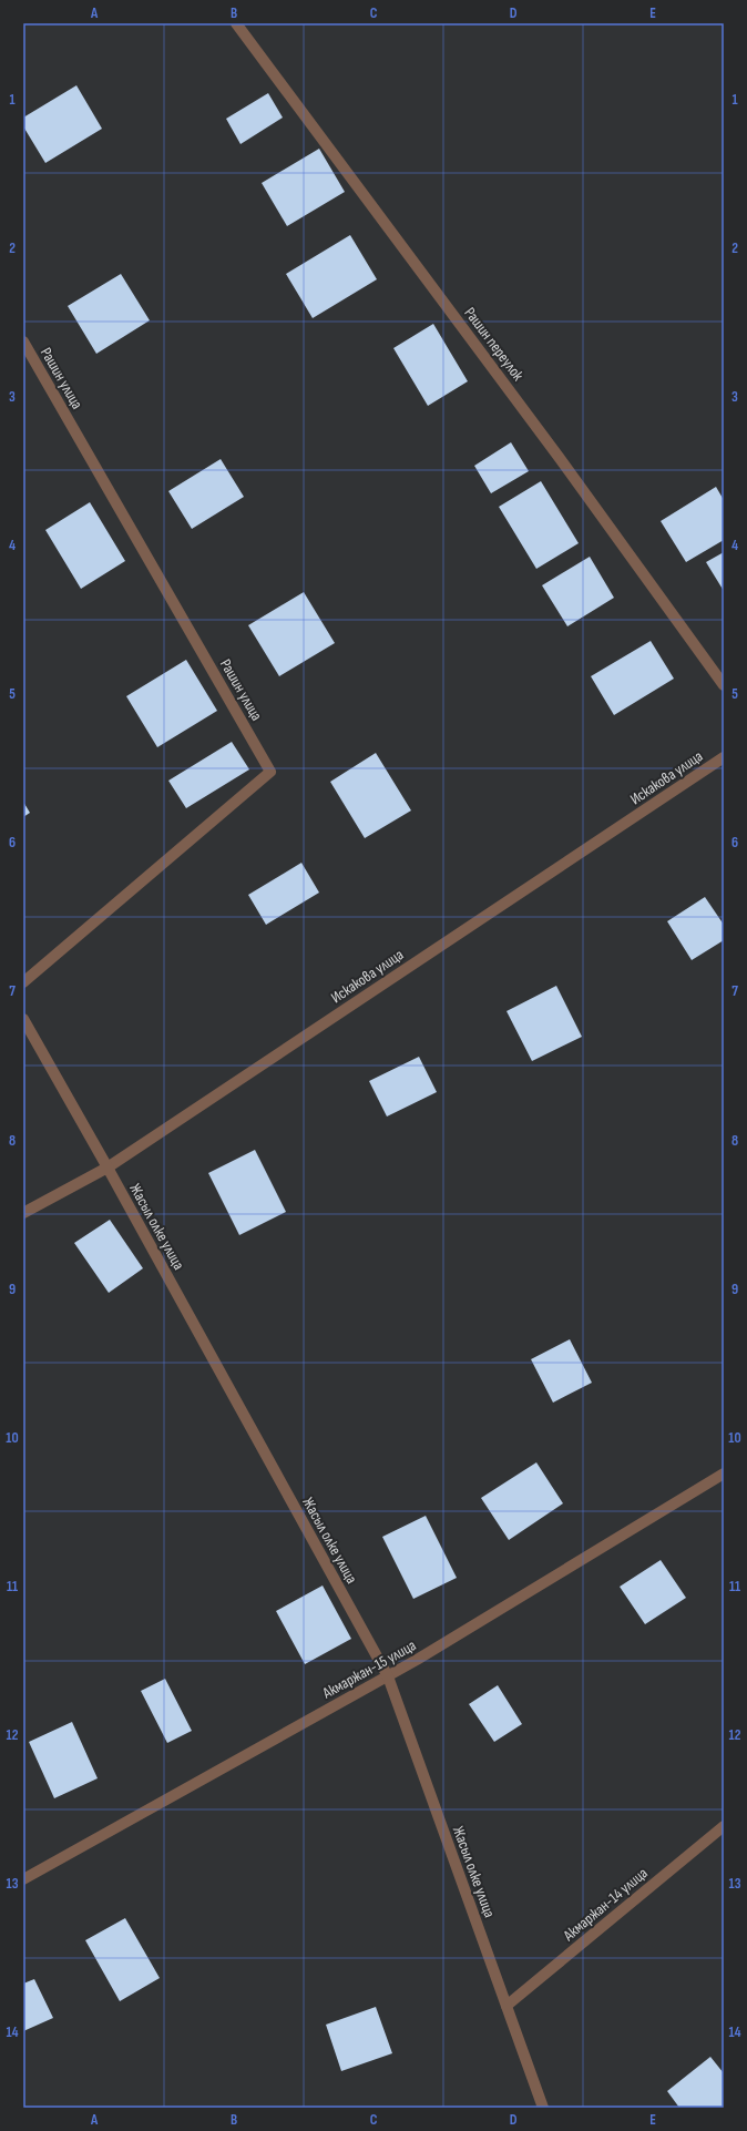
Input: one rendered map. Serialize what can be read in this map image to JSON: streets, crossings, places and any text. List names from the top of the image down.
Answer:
{
  "streets": {
    "street": [
      "Рашин переулок",
      "Рашин улица",
      "Искакова улица",
      "Жасыл олке улица",
      "Акмаржан-15 улица",
      "Акмаржан-14 улица"
    ]
  },
  "crossings": [
    ["Искакова улица", "Жасыл олке улица"],
    ["Жасыл олке улица", "Акмаржан-15 улица"],
    ["Жасыл олке улица", "Акмаржан-14 улица"]
  ],
  "grid": {
    "columns": [
      "A",
      "B",
      "C",
      "D",
      "E"
    ],
    "rows": [
      "1",
      "2",
      "3",
      "4",
      "5",
      "6",
      "7",
      "8",
      "9",
      "10",
      "11",
      "12",
      "13",
      "14"
    ]
  }
}
